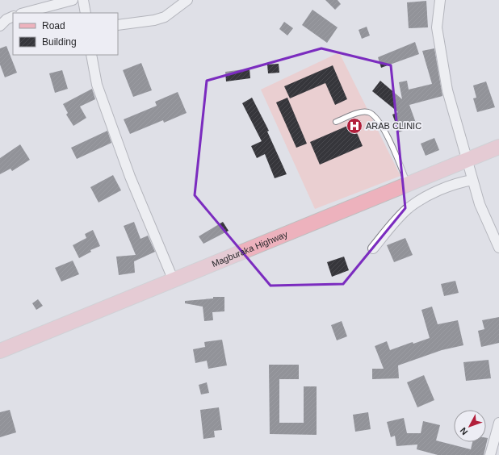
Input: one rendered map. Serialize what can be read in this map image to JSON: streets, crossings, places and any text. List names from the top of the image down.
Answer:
{
  "streets": {
    "main road": ["Magburaka Highway"]
  },
  "places": {
    "hospital": ["ARAB CLINIC"]
  },
  "legend": ["Road", "Building"],
  "north": "bottom left"
}
